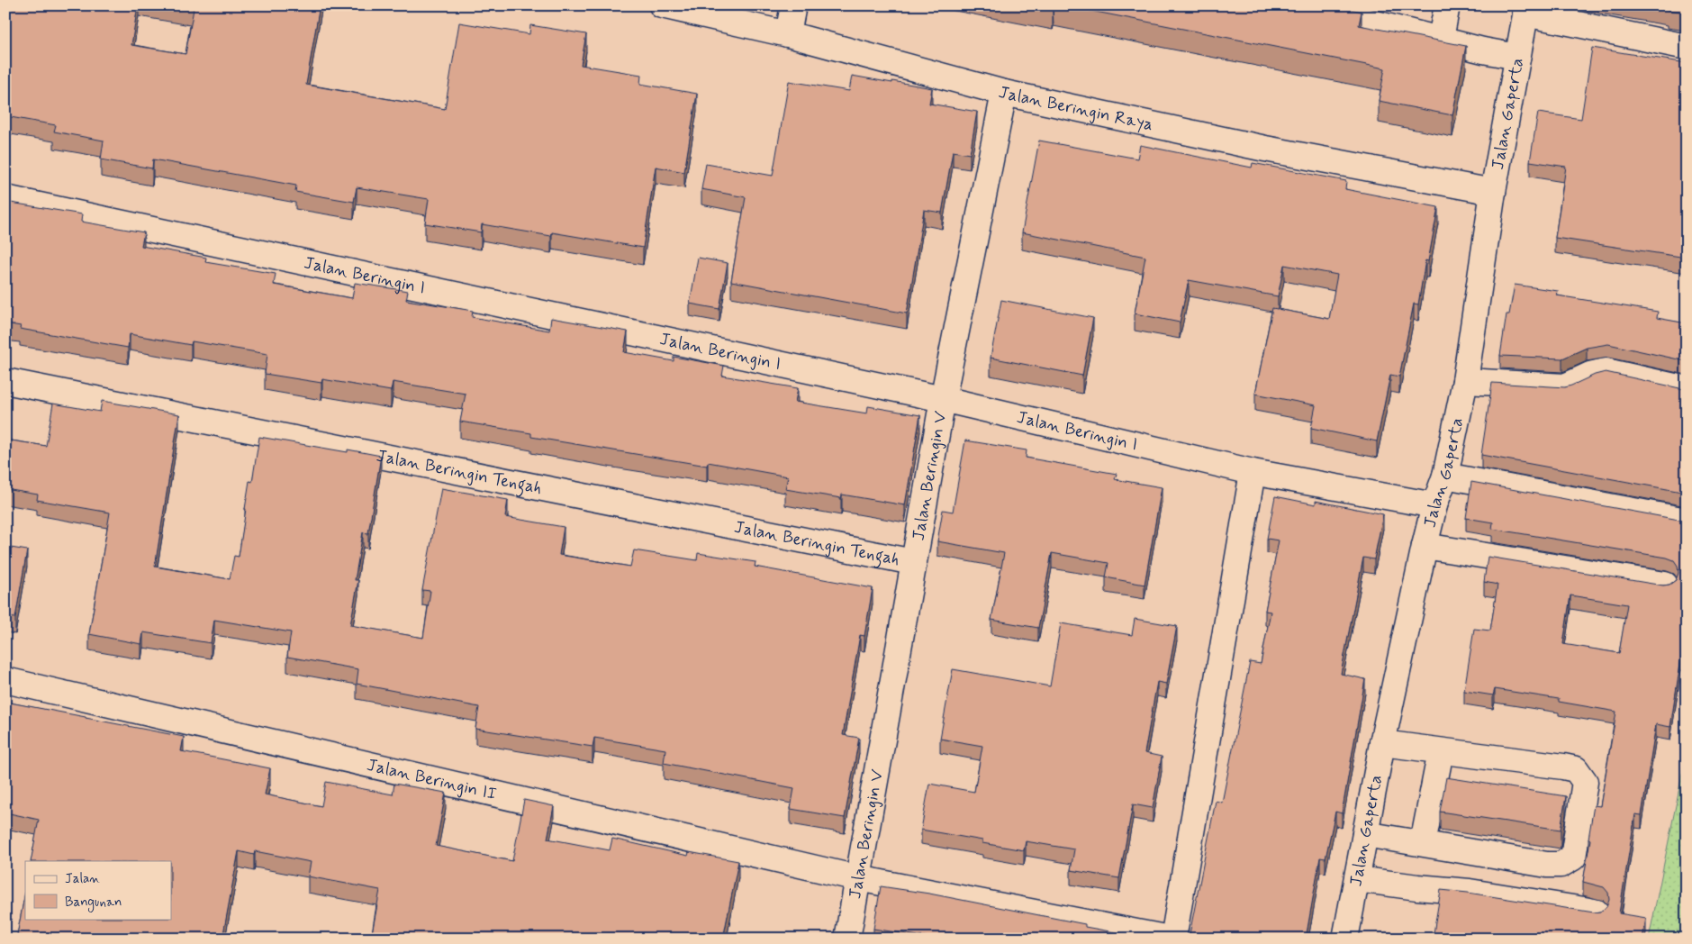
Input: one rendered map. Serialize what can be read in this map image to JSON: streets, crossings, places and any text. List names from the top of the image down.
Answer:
{
  "streets": {
    "street": [
      "Jalan Beringin Raya",
      "Jalan Gaperta",
      "Jalan Beringin I",
      "Jalan Beringin Tengah",
      "Jalan Beringin V",
      "Jalan Beringin II"
    ]
  },
  "crossings": [
    ["Jalan Beringin Raya", "Jalan Gaperta"],
    ["Jalan Beringin Raya", "Jalan Beringin V"],
    ["Jalan Gaperta", "Jalan Beringin I"],
    ["Jalan Beringin I", "Jalan Beringin V"],
    ["Jalan Beringin Tengah", "Jalan Beringin V"],
    ["Jalan Beringin V", "Jalan Beringin II"]
  ],
  "legend": ["Jalan", "Bangunan"]
}
